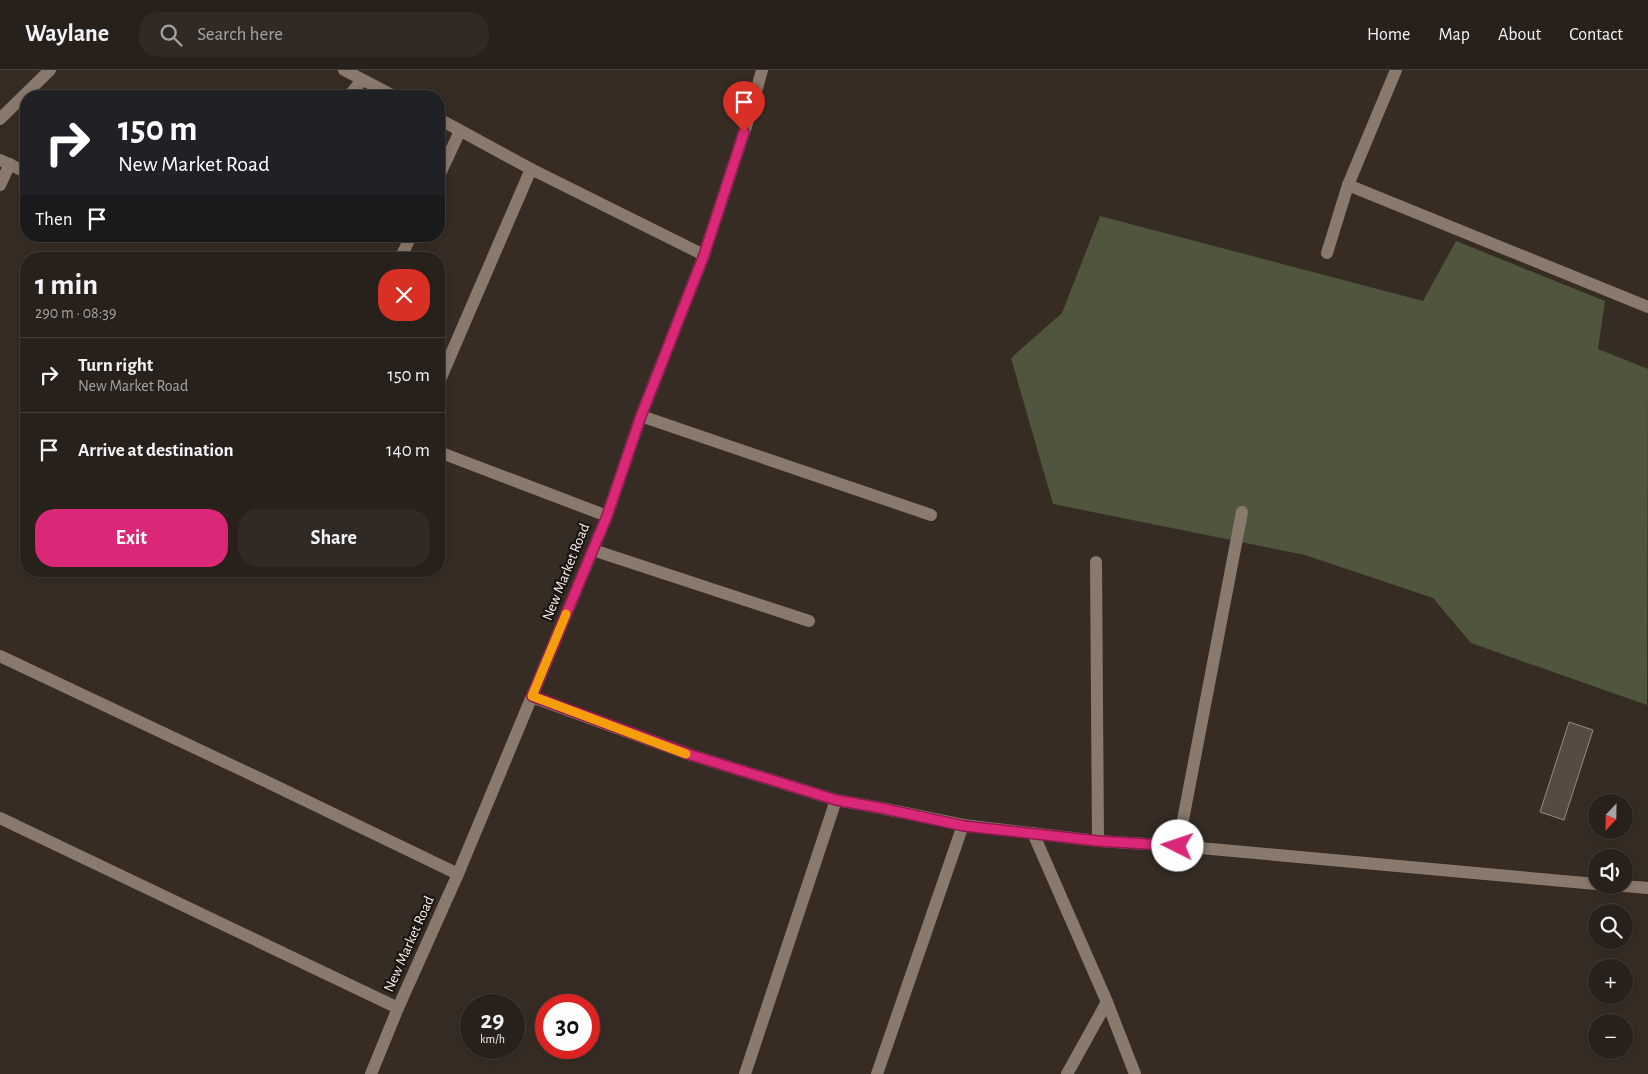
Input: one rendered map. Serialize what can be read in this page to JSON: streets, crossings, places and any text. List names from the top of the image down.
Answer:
{
  "streets": {
    "street": ["New Market Road"]
  },
  "north": "bottom",
  "page": {
    "header": "Waylane",
    "search": "Search here",
    "nav": [
      "Home",
      "Map",
      "About",
      "Contact"
    ],
    "turn": ["150 m", "New Market Road"],
    "then": "Then",
    "heading": ["1 min", "290 m · 08:39"],
    "list": [
      {
        "name": "Turn right",
        "note": "New Market Road",
        "value": "150 m"
      },
      {
        "name": "Arrive at destination",
        "value": "140 m"
      }
    ],
    "buttons": ["Exit", "Share"],
    "map_buttons": ["+", "−"],
    "speed": "29 km/h",
    "limit": "30"
  }
}
